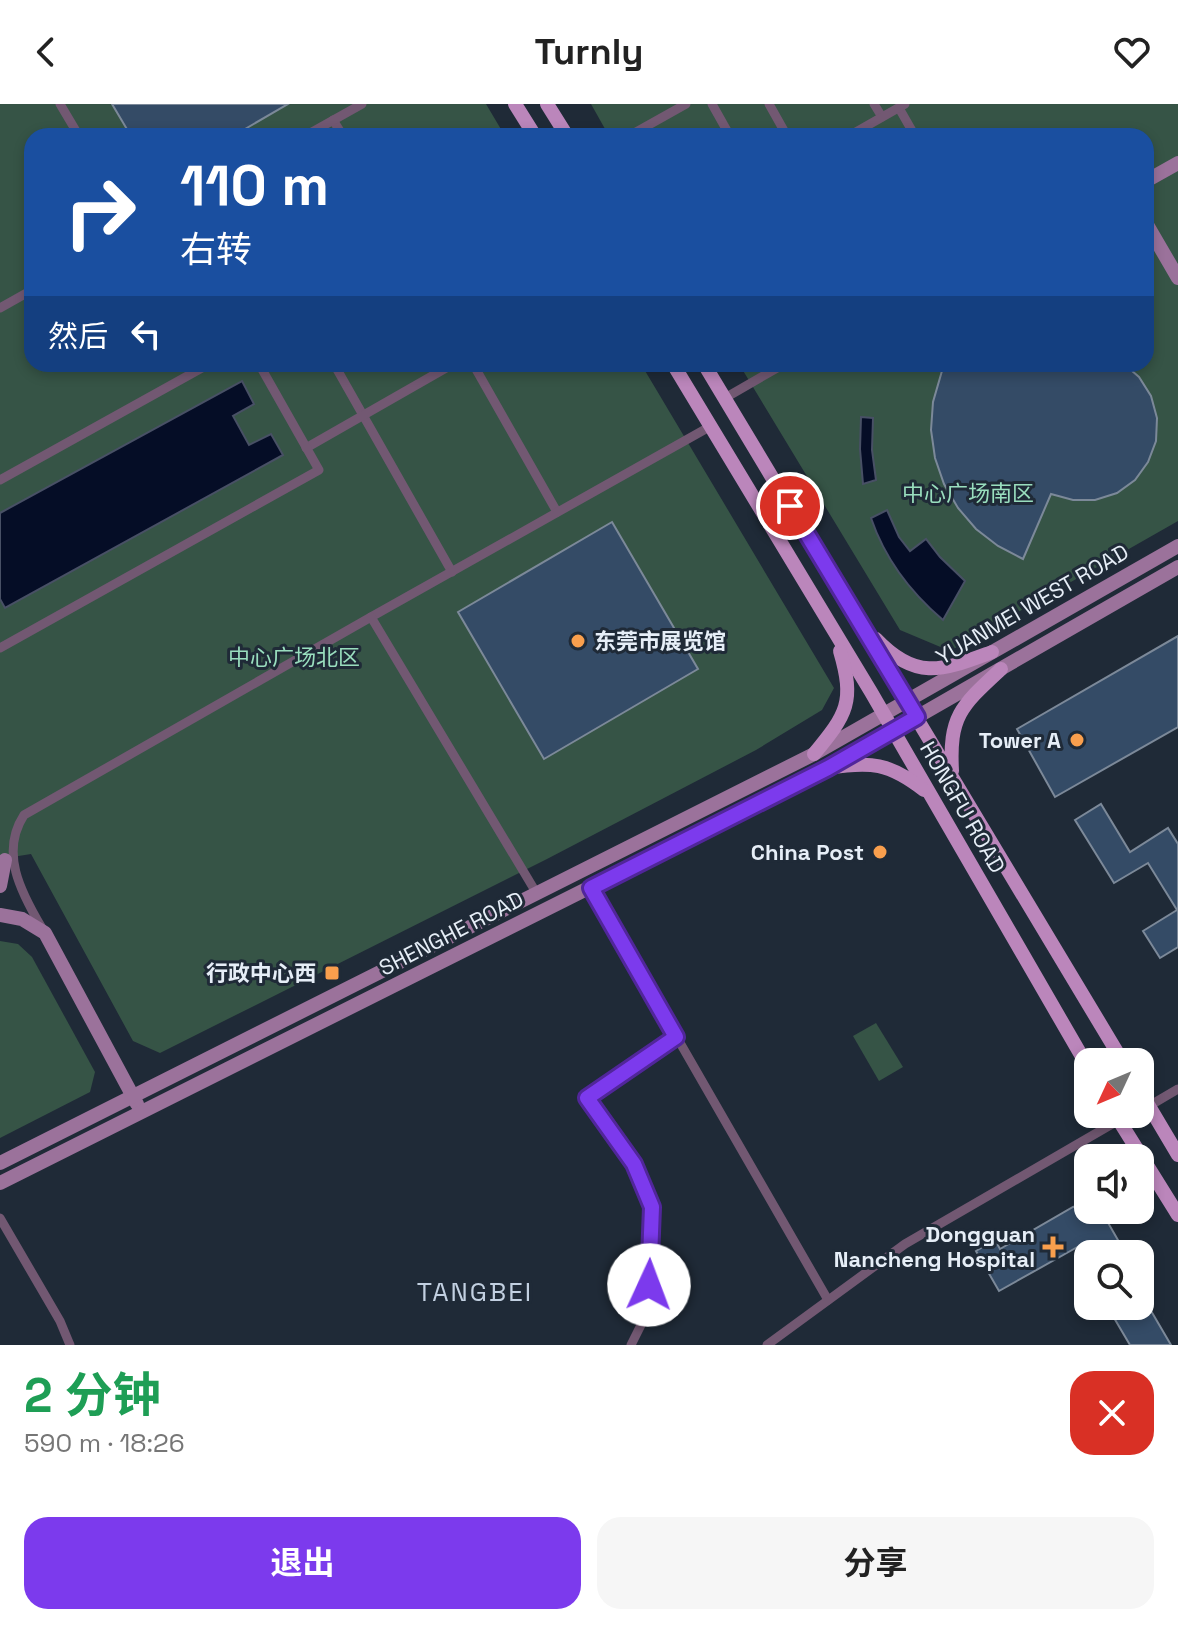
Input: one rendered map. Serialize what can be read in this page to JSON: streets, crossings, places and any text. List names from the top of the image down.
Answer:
{
  "streets": {
    "main road": ["YUANMEI WEST ROAD", "HONGFU ROAD", "SHENGHE ROAD"]
  },
  "crossings": [
    ["YUANMEI WEST ROAD", "HONGFU ROAD"],
    ["YUANMEI WEST ROAD", "SHENGHE ROAD"],
    ["HONGFU ROAD", "SHENGHE ROAD"]
  ],
  "districts": ["TANGBEI"],
  "parks": ["中心广场南区", "中心广场北区"],
  "places": {
    "other": ["东莞市展览馆", "Tower A", "China Post"],
    "transit": ["行政中心西"],
    "health": ["Dongguan Nancheng Hospital"]
  },
  "north": "bottom left",
  "page": {
    "header": "Turnly",
    "turn": ["110 m", "右转"],
    "then": "然后",
    "heading": ["2 分钟", "590 m · 18:26"],
    "buttons": ["退出", "分享"]
  }
}
